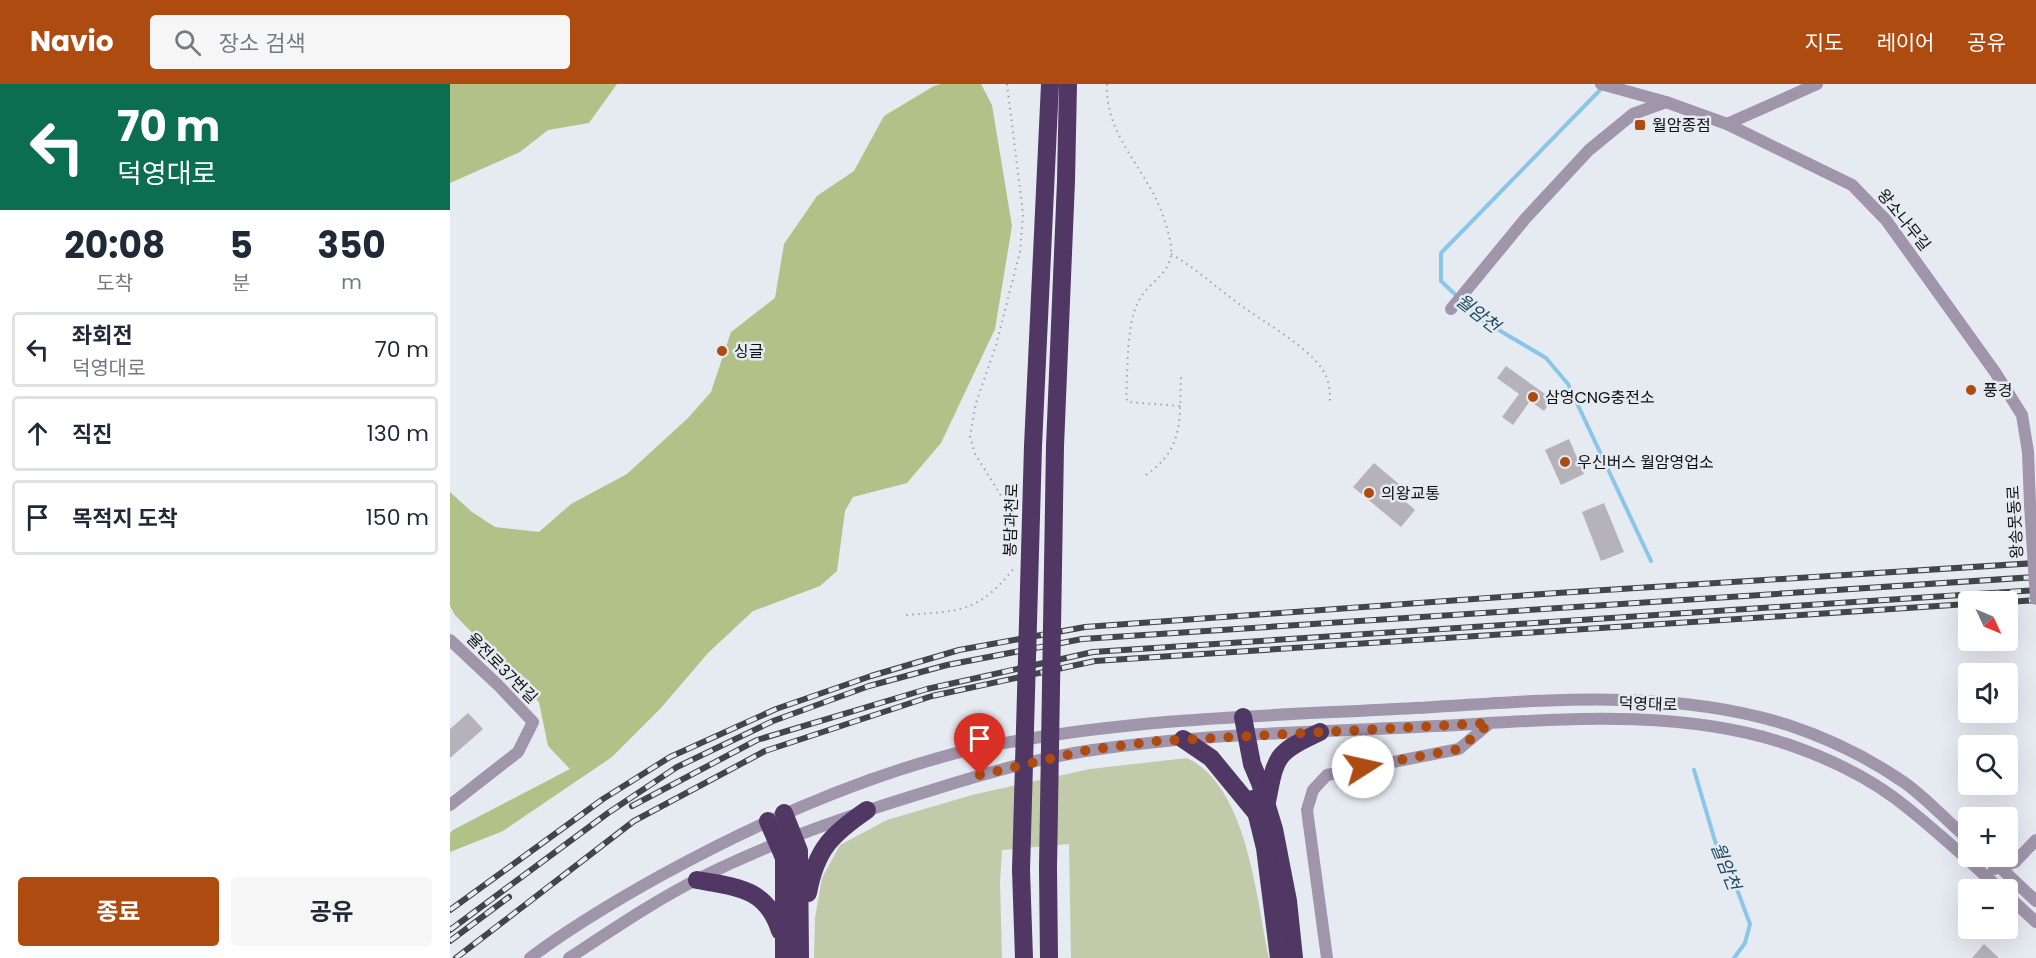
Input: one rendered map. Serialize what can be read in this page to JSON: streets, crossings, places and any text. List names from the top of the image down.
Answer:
{
  "streets": {
    "highway": ["봉담과천로"],
    "street": [
      "왕소나무길",
      "왕송못동로",
      "율전로37번길",
      "덕영대로"
    ]
  },
  "crossings": [
    ["왕소나무길", "왕송못동로"]
  ],
  "water": ["월암천"],
  "places": {
    "transit": ["월암종점"],
    "other": [
      "싱글",
      "풍경",
      "삼영CNG충전소",
      "우신버스 월암영업소",
      "의왕교통"
    ]
  },
  "north": "bottom right",
  "page": {
    "header": "Navio",
    "search": "장소 검색",
    "nav": ["지도", "레이어", "공유"],
    "turn": ["70 m", "덕영대로"],
    "eta": [
      "20:08",
      "도착",
      "5",
      "분",
      "350",
      "m"
    ],
    "list": [
      {
        "name": "좌회전",
        "note": "덕영대로",
        "value": "70 m"
      },
      {
        "name": "직진",
        "value": "130 m"
      },
      {
        "name": "목적지 도착",
        "value": "150 m"
      }
    ],
    "map_buttons": ["+", "−"],
    "buttons": ["종료", "공유"]
  }
}
